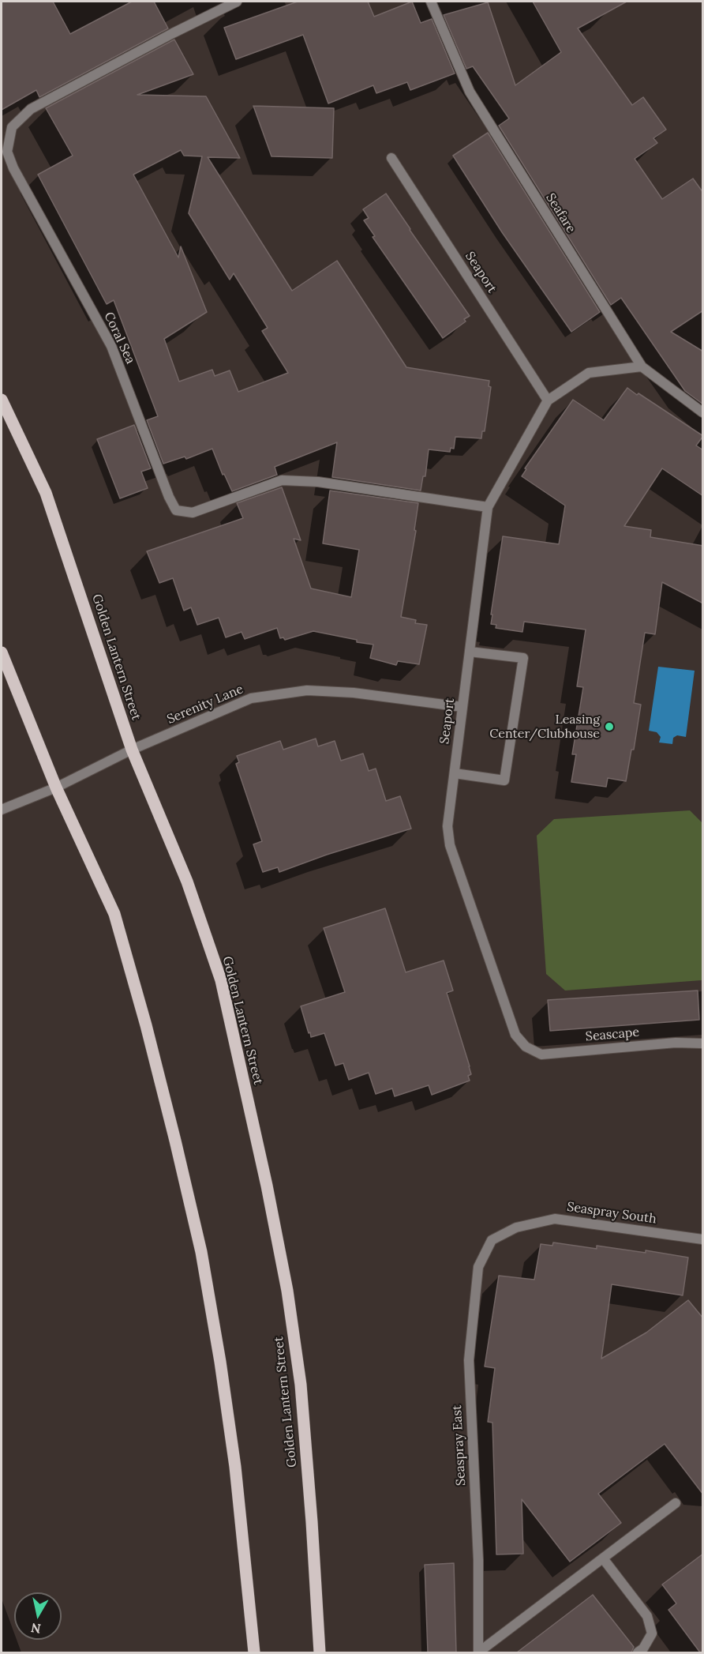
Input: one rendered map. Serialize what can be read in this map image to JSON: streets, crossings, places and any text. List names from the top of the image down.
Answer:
{
  "streets": {
    "main road": ["Golden Lantern Street"],
    "street": [
      "Seafare",
      "Seaport",
      "Coral Sea",
      "Serenity Lane",
      "Seascape",
      "Seaspray South",
      "Seaspray East"
    ]
  },
  "crossings": [
    ["Seafare", "Seaport"],
    ["Seaport", "Coral Sea"],
    ["Seaport", "Serenity Lane"],
    ["Seaport", "Seascape"],
    ["Golden Lantern Street", "Serenity Lane"],
    ["Seaspray South", "Seaspray East"]
  ],
  "places": ["Leasing Center/Clubhouse"],
  "north": "bottom"
}
